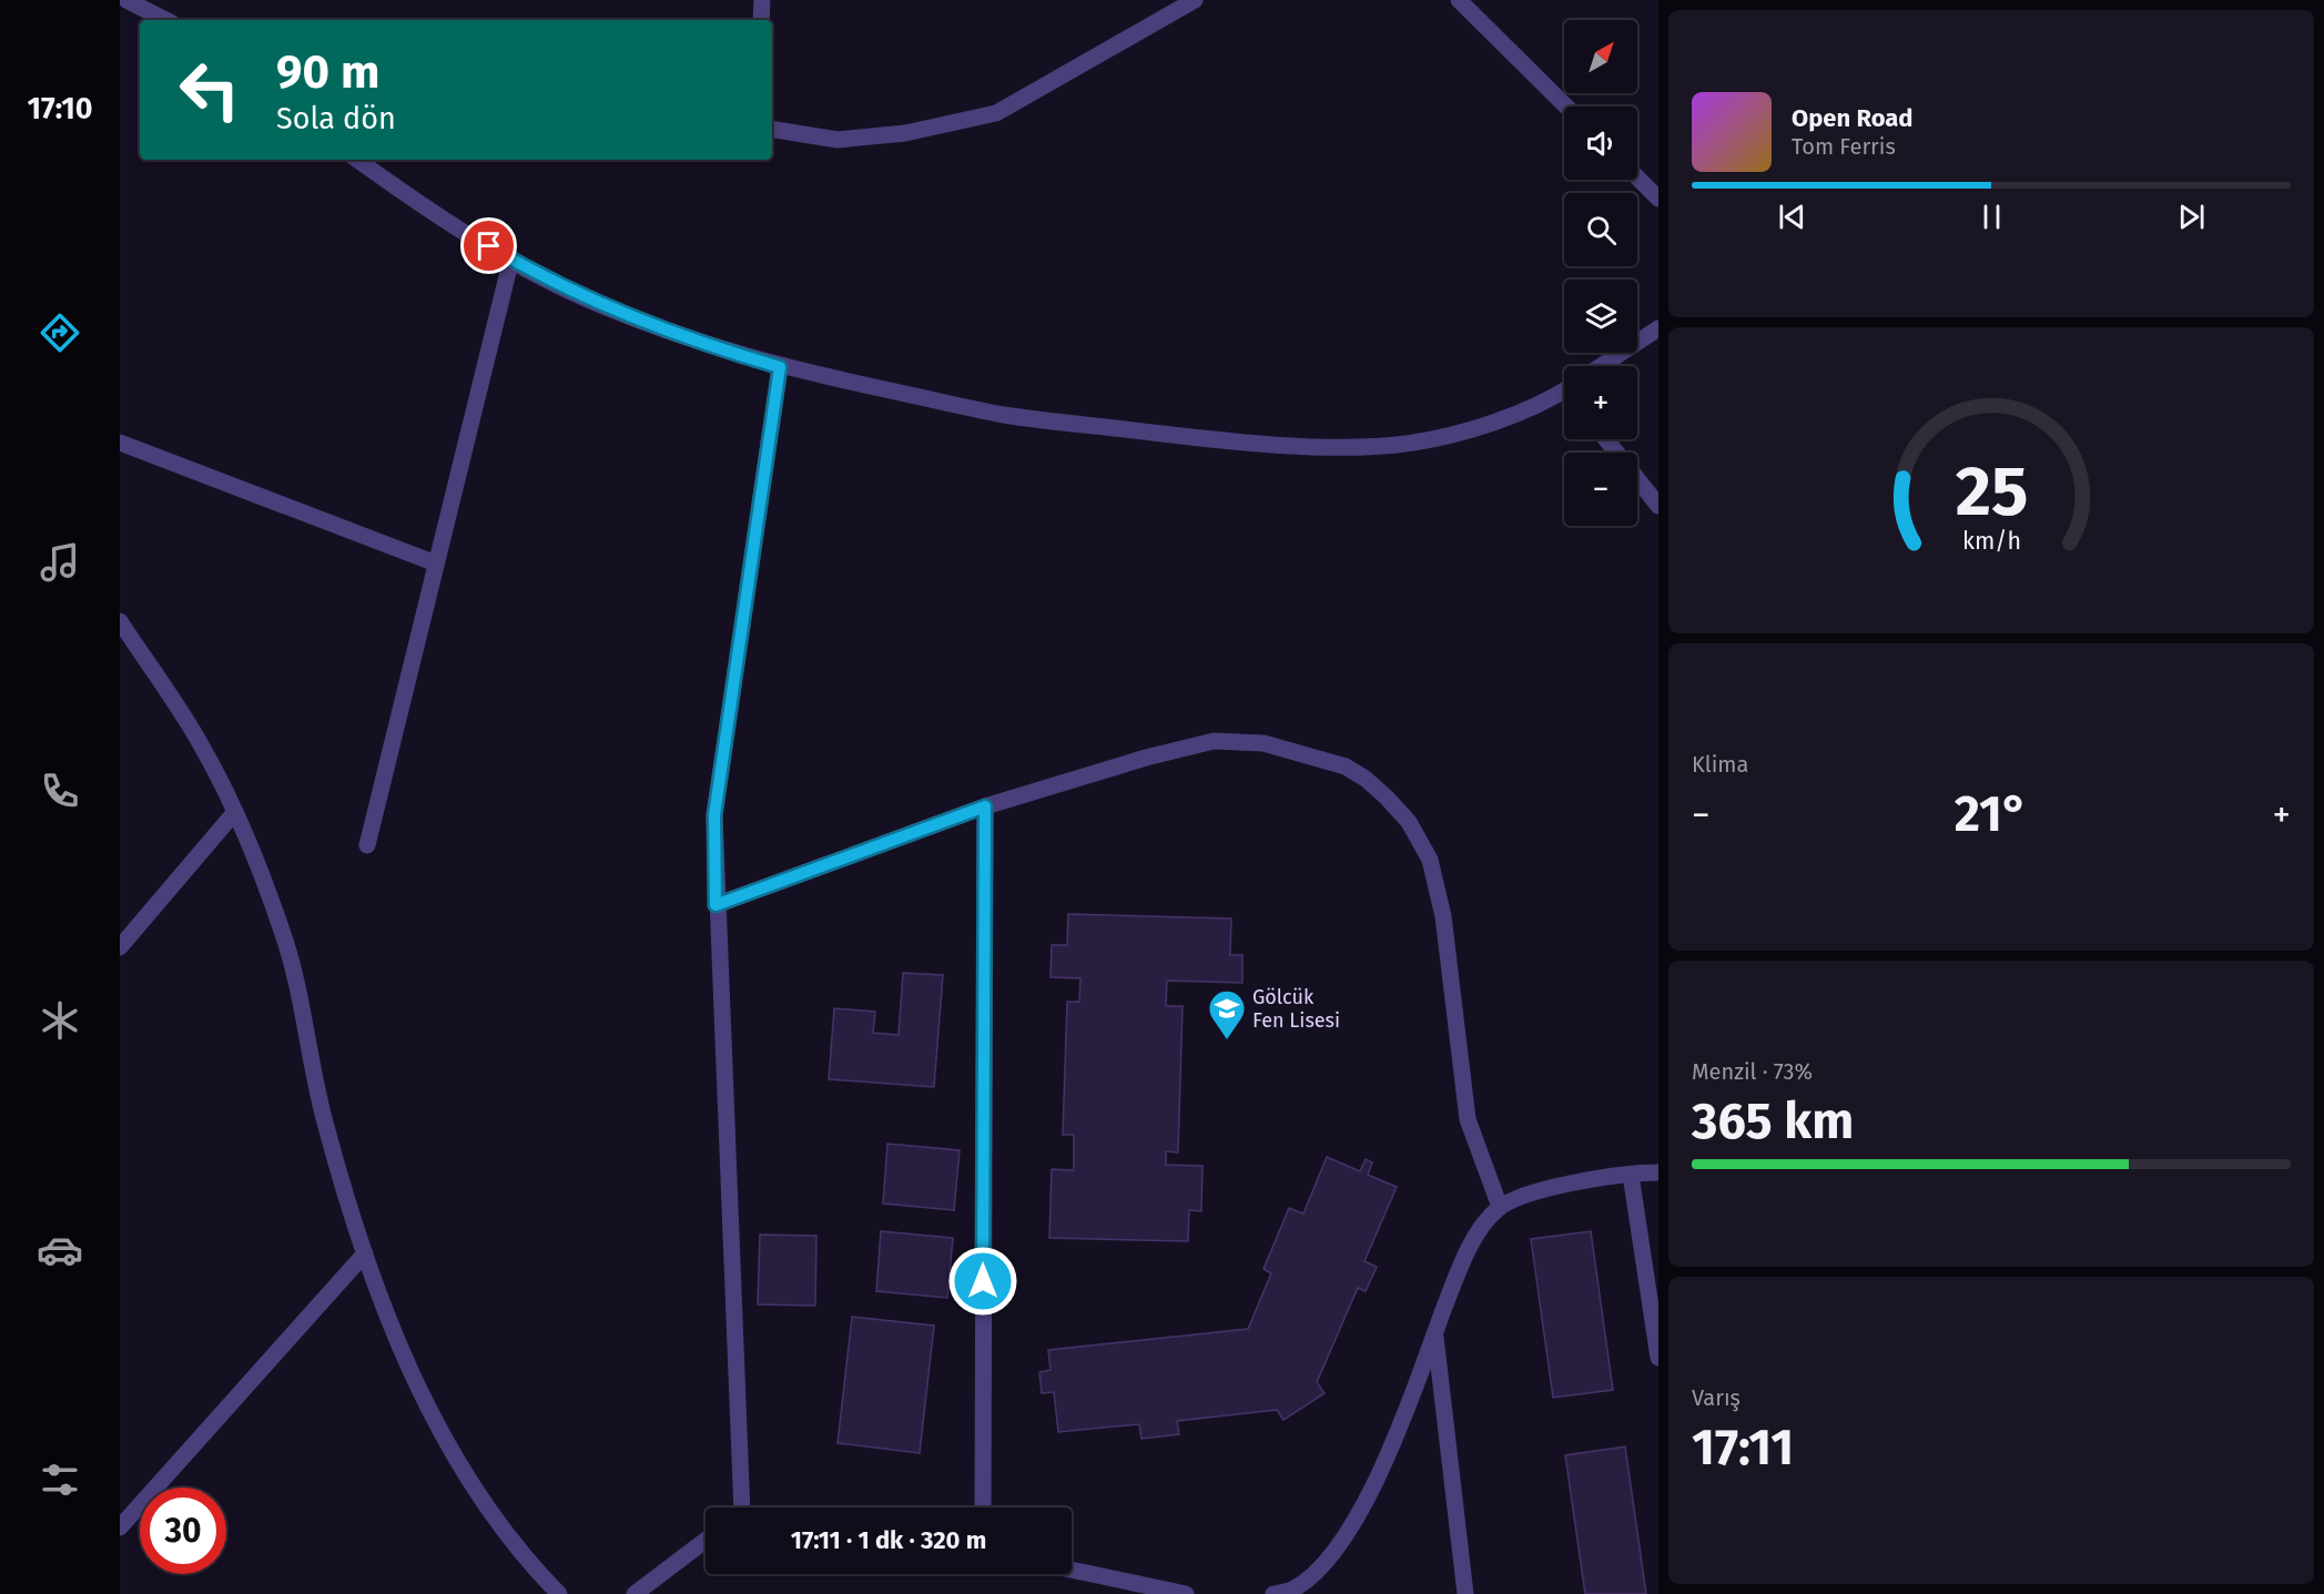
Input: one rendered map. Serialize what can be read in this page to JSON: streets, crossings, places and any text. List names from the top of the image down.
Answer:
{
  "places": {
    "school or university": ["Gölcük Fen Lisesi"]
  },
  "north": "top right",
  "page": {
    "tabs": "17:10",
    "map_buttons": ["+", "−"],
    "turn": ["90 m", "Sola dön"],
    "song": ["Open Road", "Tom Ferris"],
    "tile": [
      "Klima",
      ["Menzil · 73%", "365 km"],
      ["Varış", "17:11"]
    ],
    "heat": ["−", "21°", "+"],
    "limit": "30",
    "trip": "17:11 · 1 dk · 320 m",
    "gauge": ["25", "km/h"]
  }
}
